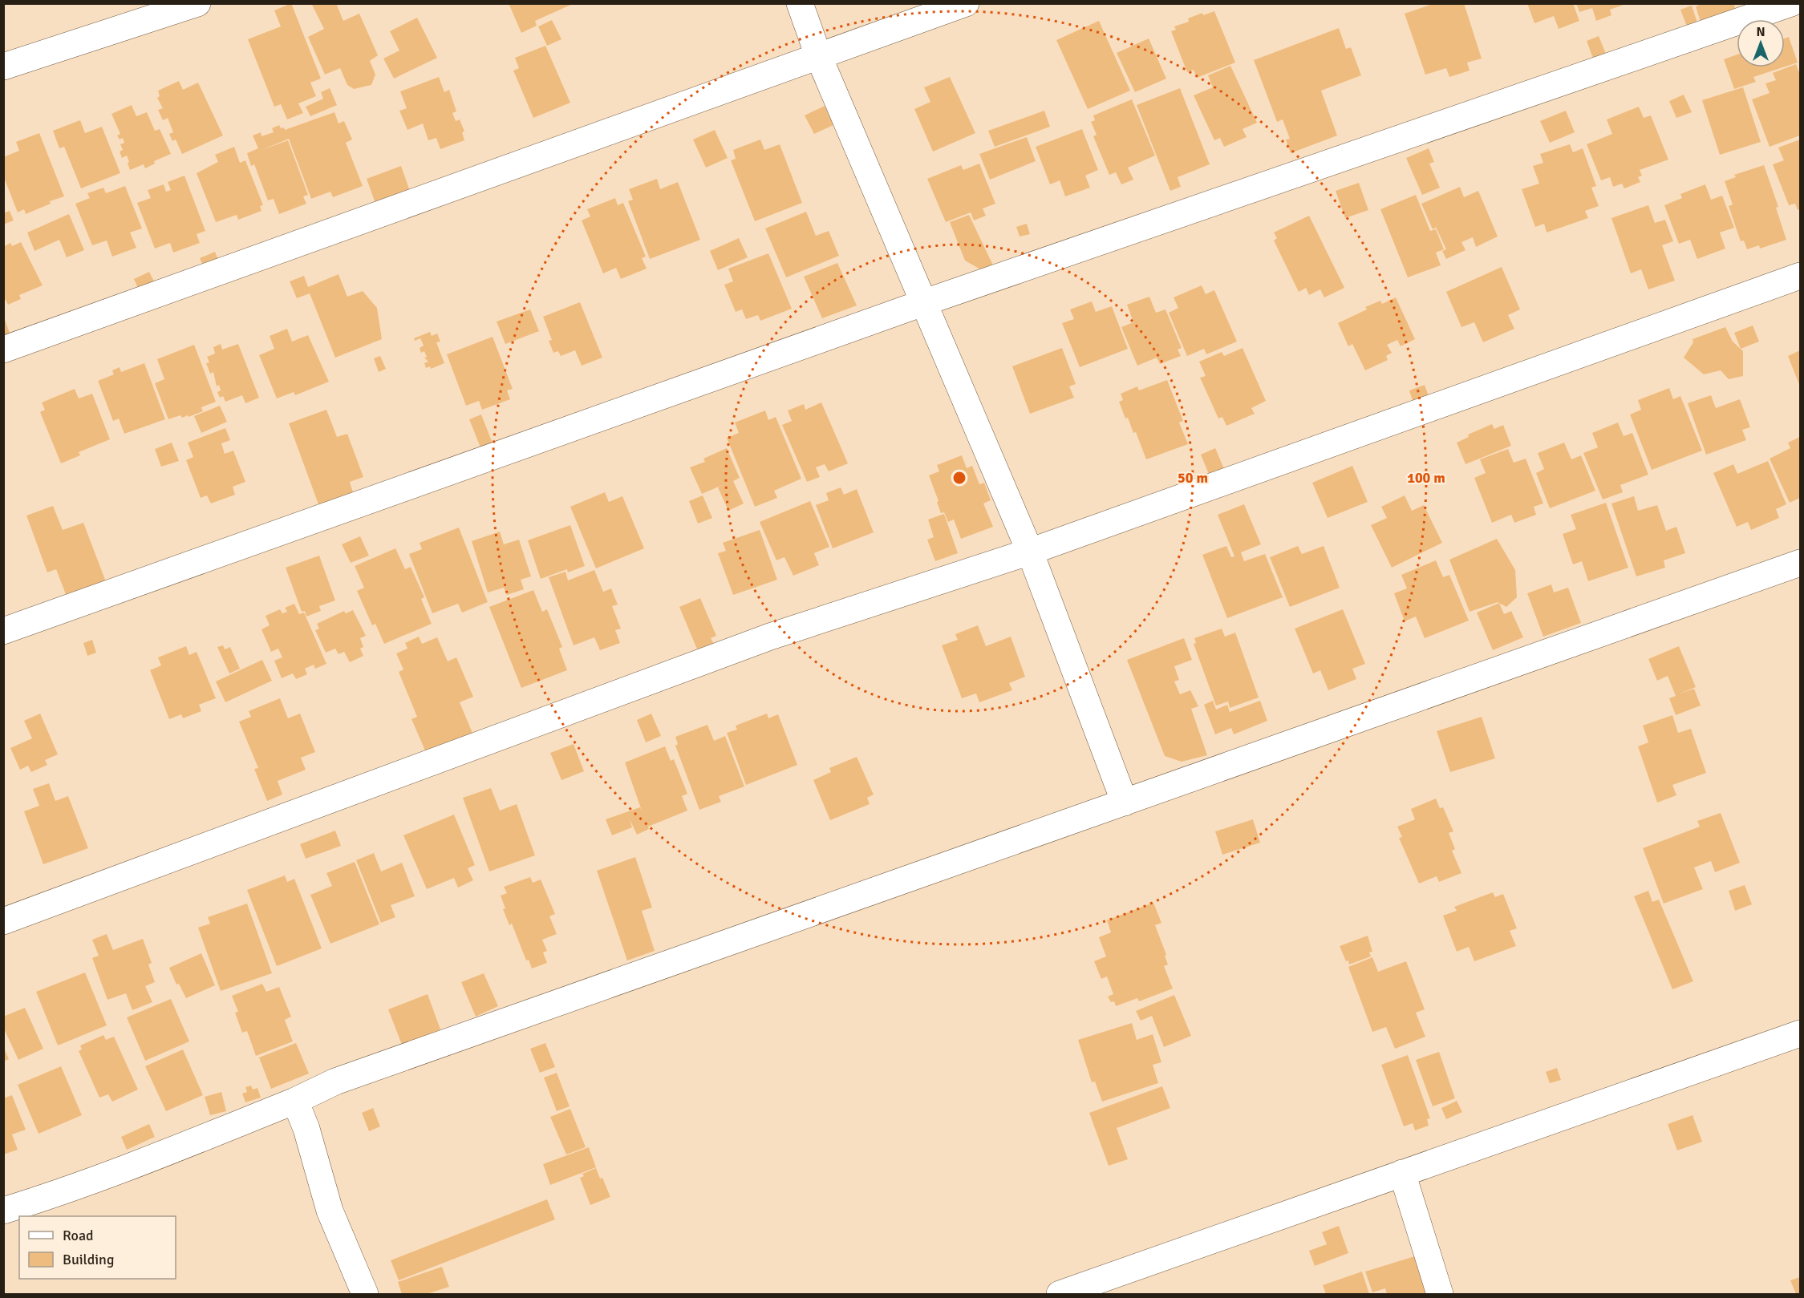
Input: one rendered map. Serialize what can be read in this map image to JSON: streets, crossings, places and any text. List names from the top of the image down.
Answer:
{
  "legend": ["Road", "Building"],
  "north": "top",
  "rings": ["50 m", "100 m"]
}
